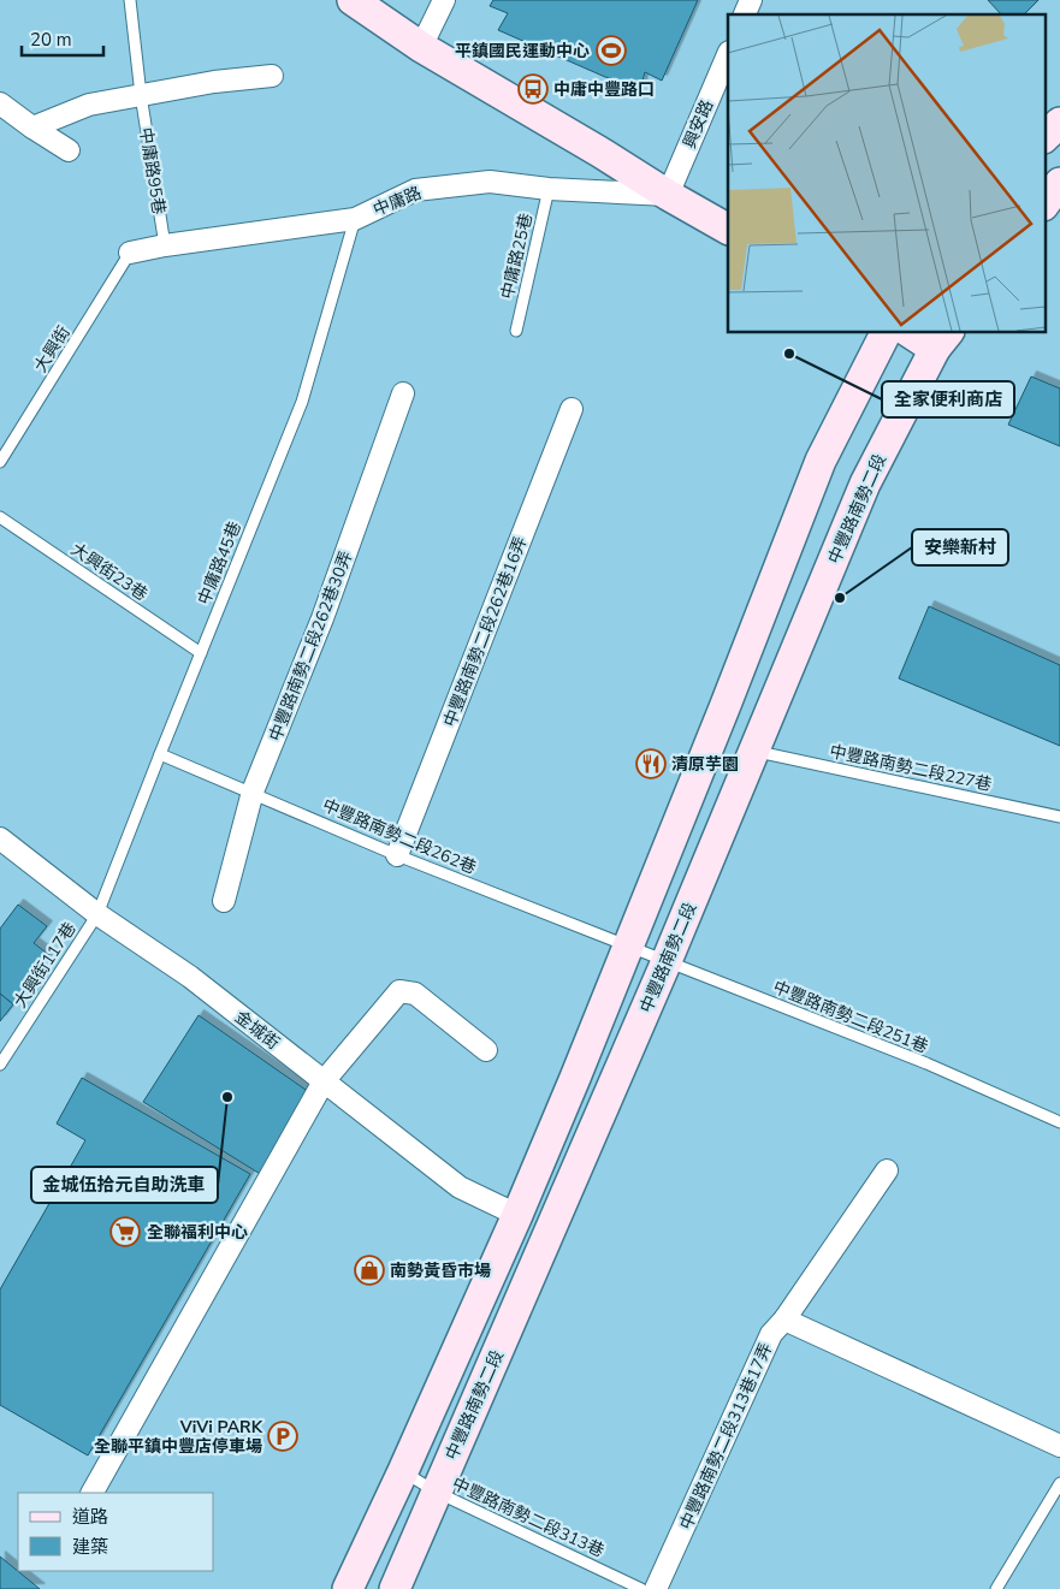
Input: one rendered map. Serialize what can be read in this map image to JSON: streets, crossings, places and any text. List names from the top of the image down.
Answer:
{
  "streets": {
    "main road": ["中庸路", "中豐路南勢二段"],
    "street": [
      "興安路",
      "中豐路南勢二段262巷16弄",
      "中豐路南勢二段262巷30弄",
      "金城街",
      "中豐路南勢二段313巷17弄"
    ],
    "lane": [
      "中庸路95巷",
      "中庸路25巷",
      "大興街",
      "中庸路45巷",
      "大興街23巷",
      "中豐路南勢二段227巷",
      "中豐路南勢二段262巷",
      "大興街117巷",
      "中豐路南勢二段251巷",
      "中豐路南勢二段313巷"
    ]
  },
  "crossings": [
    ["興安路", "中庸路"],
    ["中庸路95巷", "中庸路"],
    ["中庸路", "中庸路25巷"],
    ["中庸路", "大興街"],
    ["中庸路", "中庸路45巷"],
    ["中豐路南勢二段", "中豐路南勢二段227巷"],
    ["中豐路南勢二段", "中豐路南勢二段251巷"],
    ["中豐路南勢二段", "中豐路南勢二段313巷"],
    ["中庸路45巷", "大興街23巷"],
    ["中庸路45巷", "中豐路南勢二段262巷"],
    ["中庸路45巷", "大興街117巷"],
    ["中庸路45巷", "金城街"],
    ["中豐路南勢二段262巷16弄", "中豐路南勢二段262巷"],
    ["中豐路南勢二段262巷30弄", "中豐路南勢二段262巷"],
    ["中豐路南勢二段262巷", "中豐路南勢二段251巷"],
    ["大興街117巷", "金城街"]
  ],
  "places": {
    "sports": ["平鎮國民運動中心"],
    "bus stop": ["中庸中豐路口"],
    "other": ["全家便利商店", "安樂新村", "金城伍拾元自助洗車"],
    "restaurant": ["清原芋園"],
    "supermarket": ["全聯福利中心"],
    "shop": ["南勢黃昏市場"],
    "parking": ["ViVi PARK 全聯平鎮中豐店停車場"]
  },
  "legend": ["道路", "建築"],
  "scale_bar": "20 m"
}
